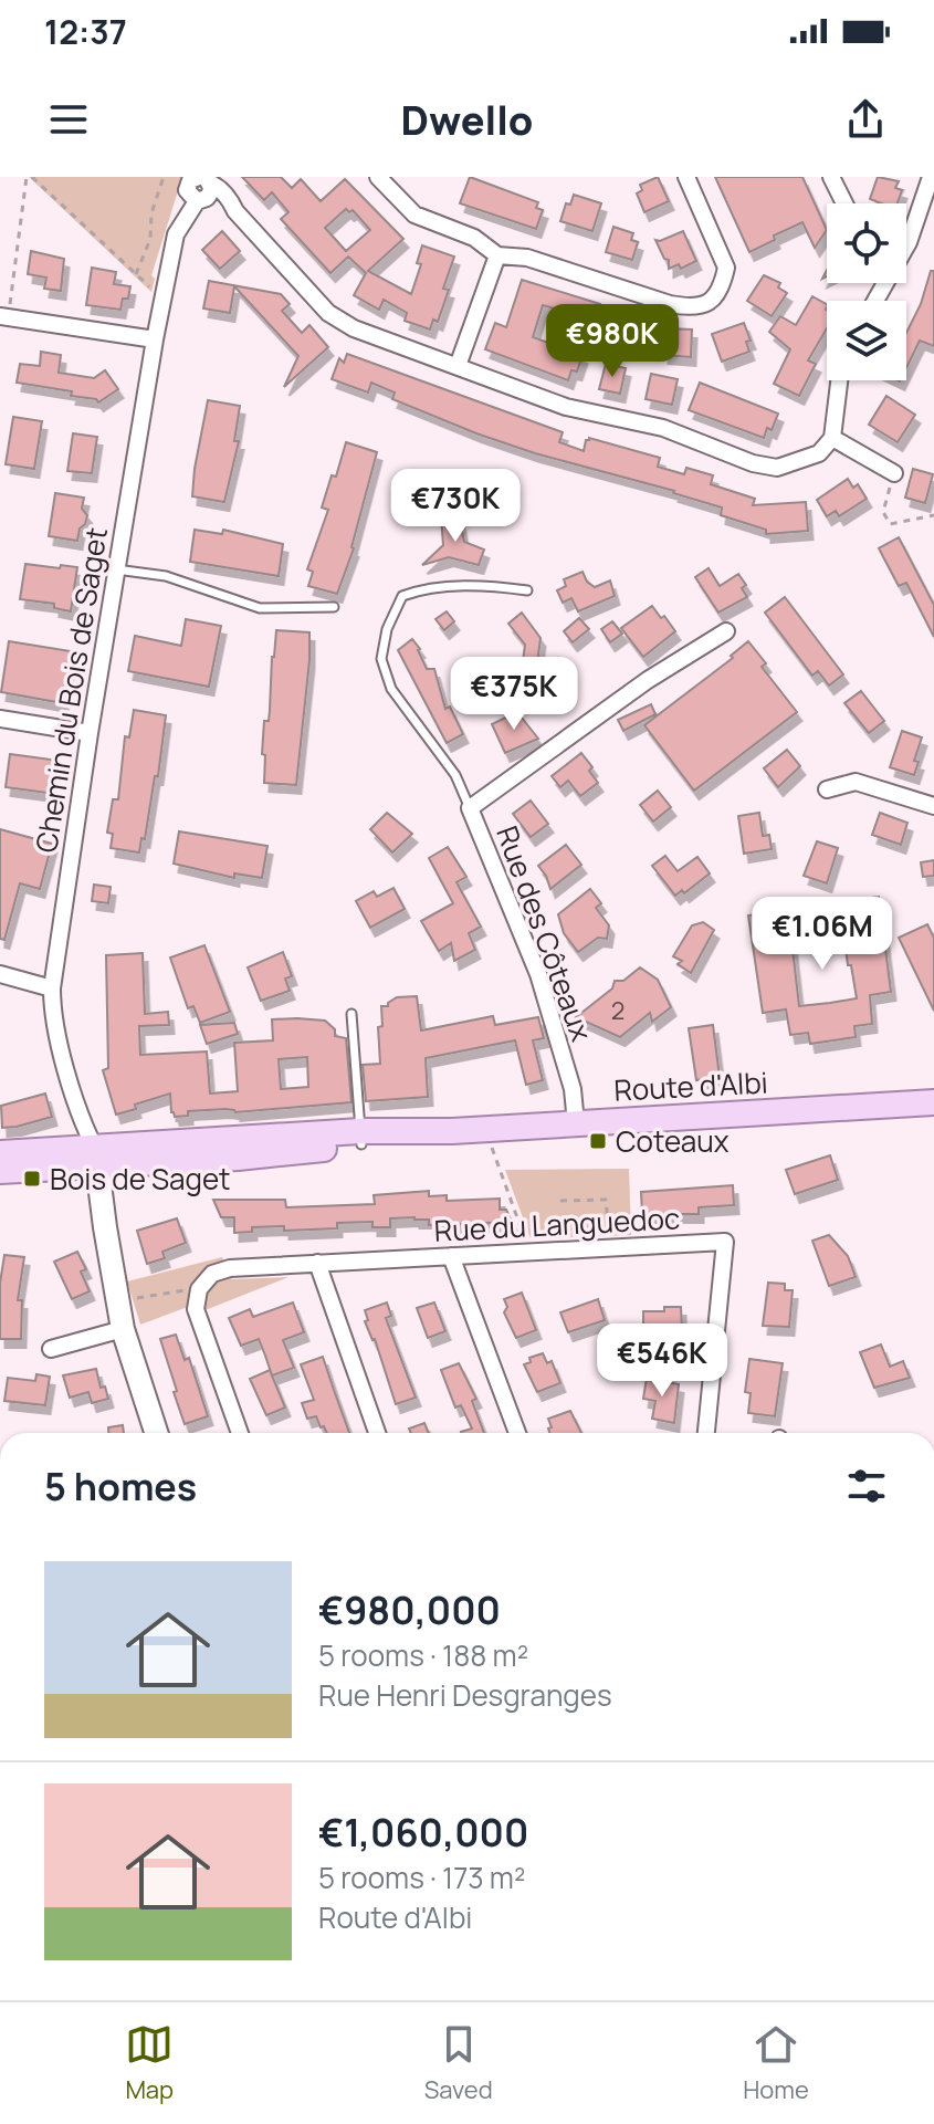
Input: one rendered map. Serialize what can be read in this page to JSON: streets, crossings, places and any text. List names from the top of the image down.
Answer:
{
  "streets": {
    "main road": ["Route d'Albi"],
    "street": ["Chemin du Bois de Saget", "Rue des Côteaux", "Rue du Languedoc"]
  },
  "crossings": [
    ["Chemin du Bois de Saget", "Route d'Albi"],
    ["Rue des Côteaux", "Route d'Albi"]
  ],
  "places": {
    "transit": ["Coteaux", "Bois de Saget"]
  },
  "house_numbers": ["2"],
  "page": {
    "status": "12:37",
    "header": "Dwello",
    "price": [
      "€980K",
      "€730K",
      "€375K",
      "€1.06M",
      "€546K"
    ],
    "heading": "5 homes",
    "list": [
      {
        "name": "€980,000",
        "note": "5 rooms · 188 m² · Rue Henri Desgranges"
      },
      {
        "name": "€1,060,000",
        "note": "5 rooms · 173 m² · Route d'Albi"
      }
    ],
    "tabs": ["Map", "Saved", "Home"]
  }
}
